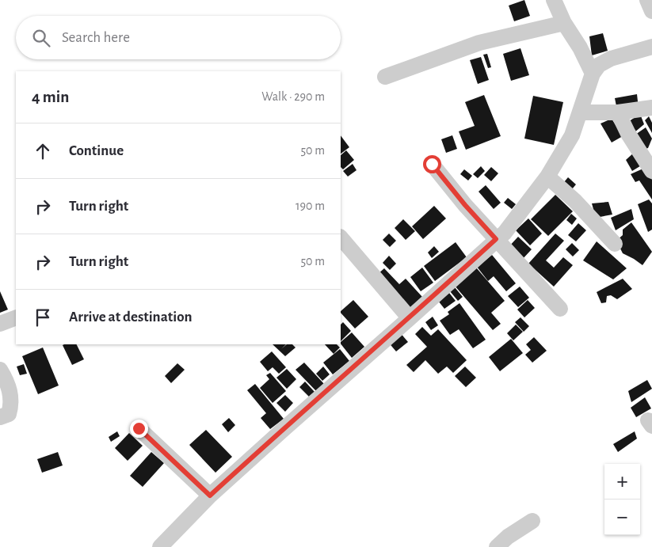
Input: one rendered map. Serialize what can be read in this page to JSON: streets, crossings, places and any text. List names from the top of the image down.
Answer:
{
  "page": {
    "search": "Search here",
    "heading": ["4 min", "Walk · 290 m"],
    "list": [
      ["Continue", "50 m"],
      ["Turn right", "190 m"],
      ["Turn right", "50 m"],
      "Arrive at destination"
    ],
    "map_buttons": ["+", "−"]
  }
}
